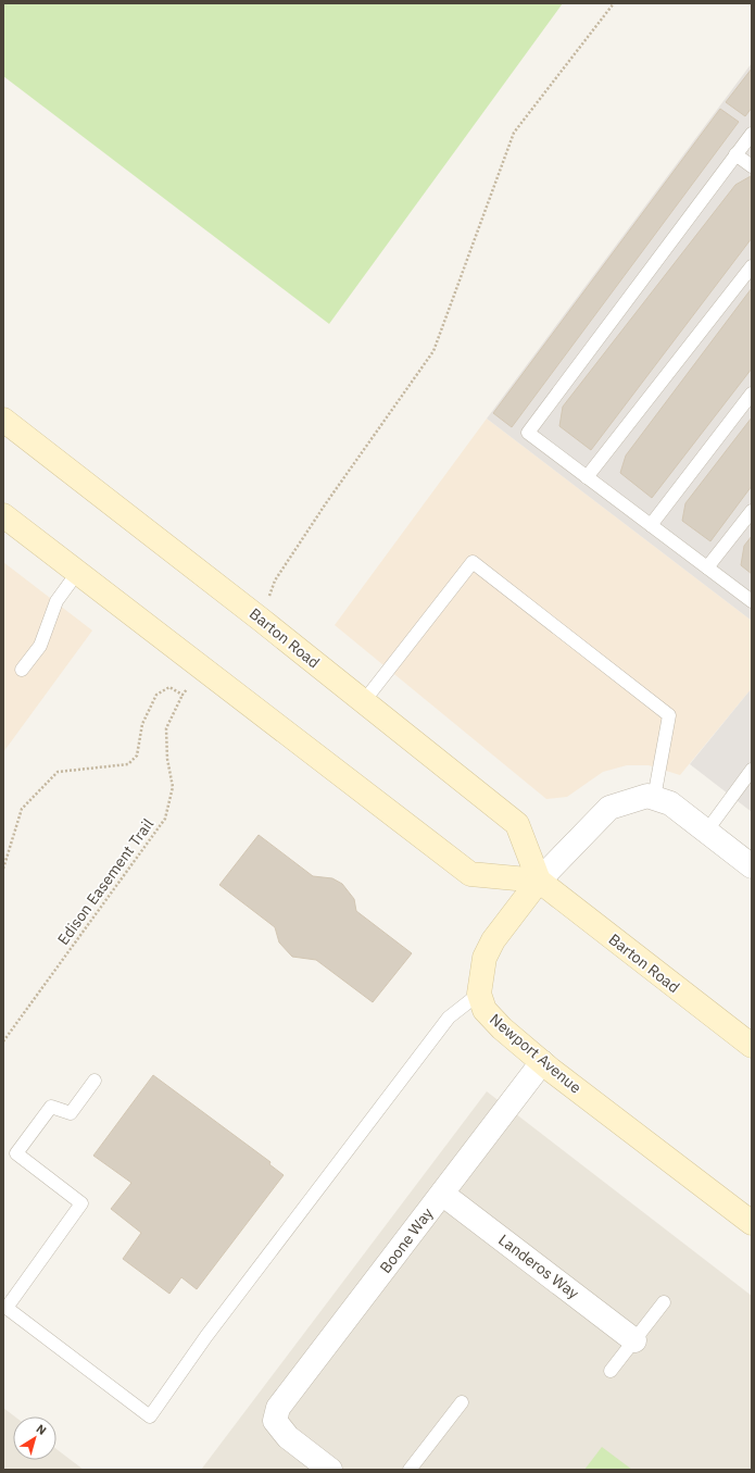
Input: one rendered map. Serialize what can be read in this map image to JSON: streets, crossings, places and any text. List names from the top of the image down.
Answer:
{
  "streets": {
    "main road": ["Barton Road", "Newport Avenue"],
    "street": ["Boone Way", "Landeros Way"],
    "path": ["Edison Easement Trail"]
  },
  "crossings": [
    ["Newport Avenue", "Boone Way"],
    ["Boone Way", "Landeros Way"]
  ],
  "north": "top right"
}
